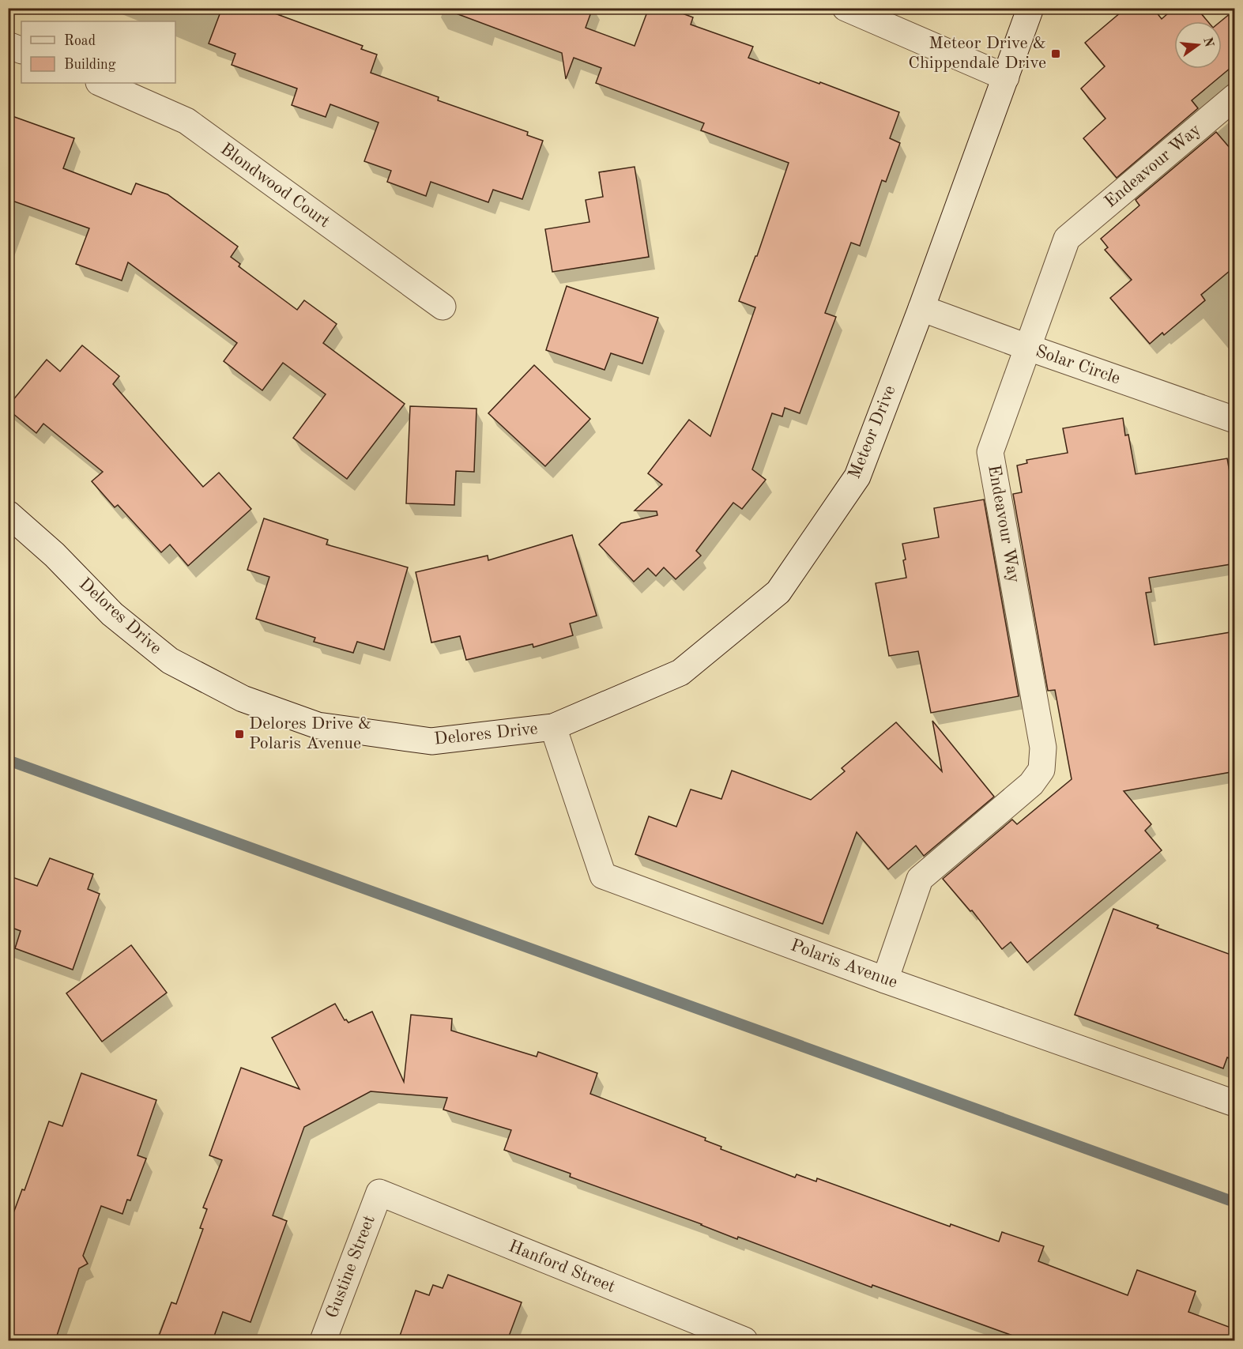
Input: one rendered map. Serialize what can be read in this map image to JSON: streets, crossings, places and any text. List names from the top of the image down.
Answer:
{
  "streets": {
    "street": [
      "Endeavour Way",
      "Blondwood Court",
      "Solar Circle",
      "Meteor Drive",
      "Delores Drive",
      "Polaris Avenue",
      "Gustine Street",
      "Hanford Street"
    ]
  },
  "crossings": [
    ["Endeavour Way", "Solar Circle"],
    ["Endeavour Way", "Polaris Avenue"],
    ["Solar Circle", "Meteor Drive"],
    ["Meteor Drive", "Delores Drive"],
    ["Meteor Drive", "Polaris Avenue"],
    ["Delores Drive", "Polaris Avenue"],
    ["Gustine Street", "Hanford Street"]
  ],
  "places": {
    "transit": ["Meteor Drive & Chippendale Drive", "Delores Drive & Polaris Avenue"]
  },
  "legend": ["Road", "Building"],
  "north": "right"
}
